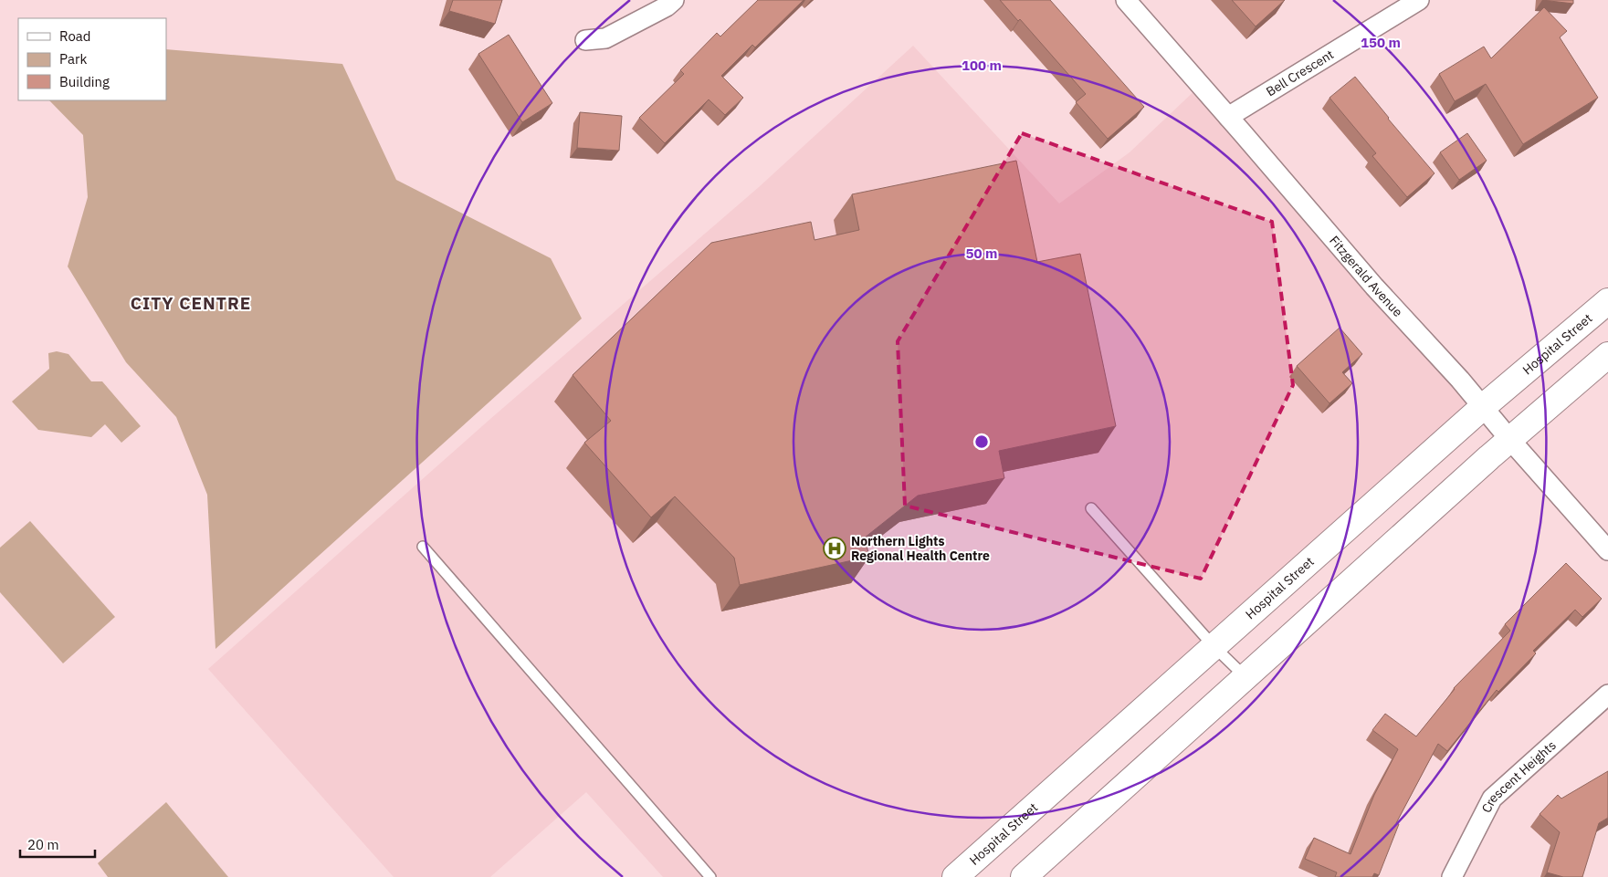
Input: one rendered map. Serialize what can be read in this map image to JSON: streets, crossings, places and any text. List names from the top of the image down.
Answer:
{
  "streets": {
    "main road": ["Hospital Street"],
    "street": ["Bell Crescent", "Fitzgerald Avenue", "Crescent Heights"]
  },
  "crossings": [
    ["Bell Crescent", "Fitzgerald Avenue"],
    ["Fitzgerald Avenue", "Hospital Street"]
  ],
  "districts": ["CITY CENTRE"],
  "places": {
    "hospital": ["Northern Lights Regional Health Centre"]
  },
  "legend": ["Road", "Park", "Building"],
  "scale_bar": "20 m",
  "rings": ["150 m", "100 m", "50 m"]
}
